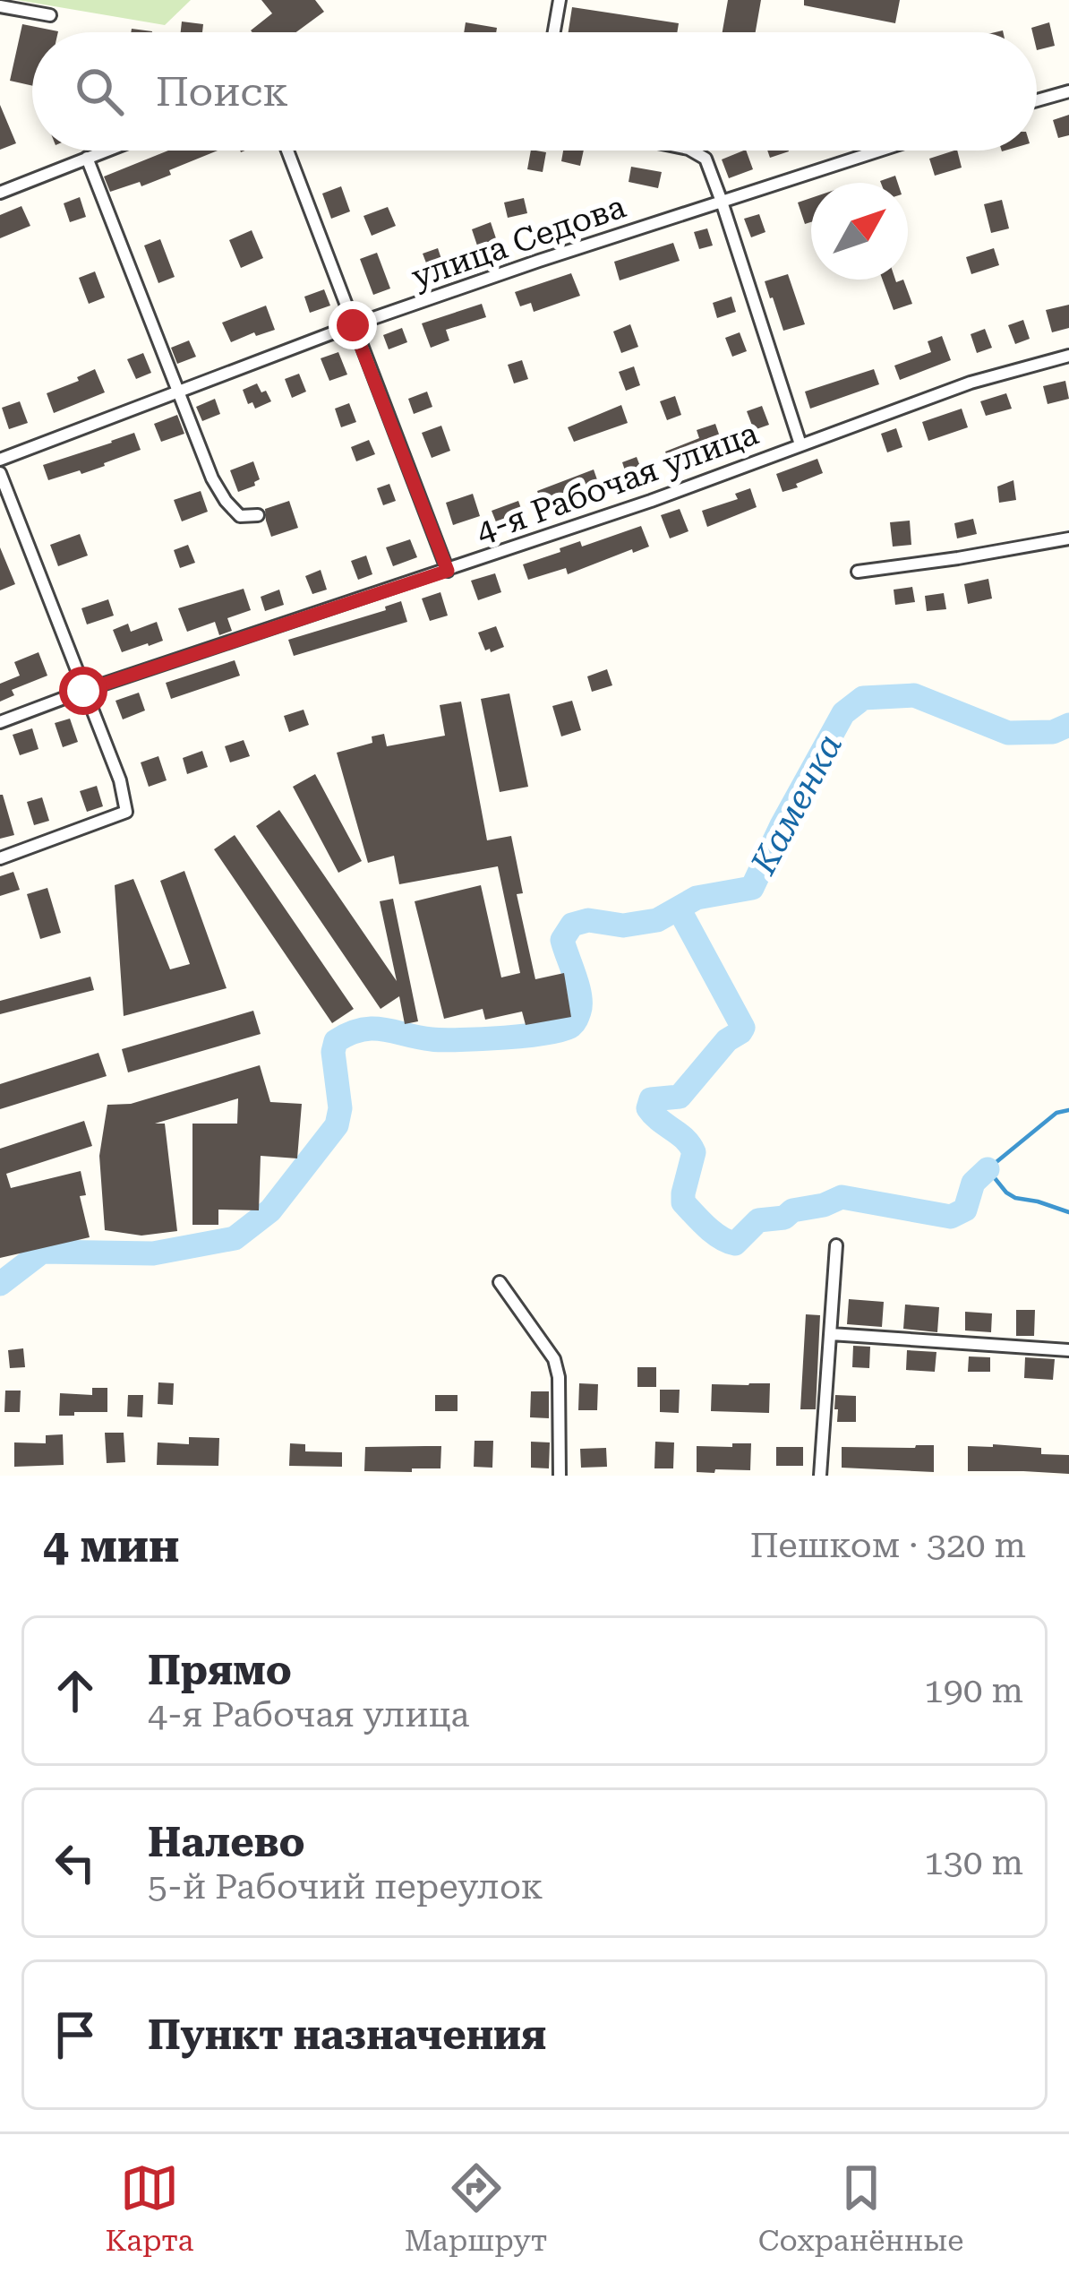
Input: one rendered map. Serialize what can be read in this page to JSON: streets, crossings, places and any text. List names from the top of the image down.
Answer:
{
  "streets": {
    "street": ["улица Седова", "4-я Рабочая улица"]
  },
  "water": ["Каменка"],
  "north": "top right",
  "page": {
    "search": "Поиск",
    "heading": ["4 мин", "Пешком · 320 m"],
    "list": [
      ["Прямо", "4-я Рабочая улица", "190 m"],
      ["Налево", "5-й Рабочий переулок", "130 m"],
      "Пункт назначения"
    ],
    "nav": ["Карта", "Маршрут", "Сохранённые"]
  }
}
